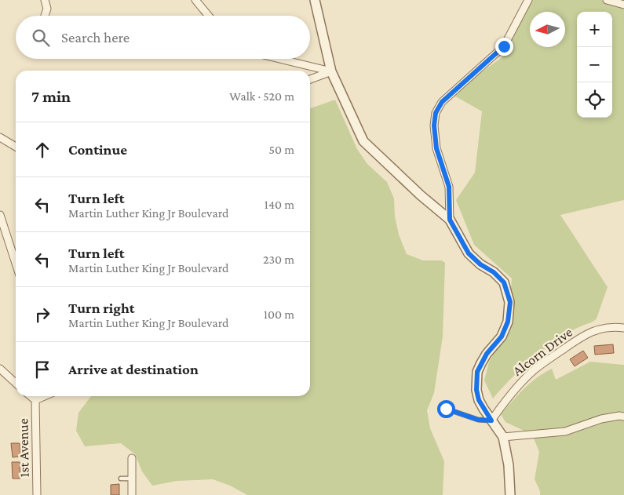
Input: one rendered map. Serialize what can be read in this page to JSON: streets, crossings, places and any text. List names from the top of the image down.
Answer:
{
  "streets": {
    "street": ["Alcorn Drive", "1st Avenue"]
  },
  "north": "left",
  "page": {
    "map_buttons": ["+", "−"],
    "search": "Search here",
    "heading": ["7 min", "Walk · 520 m"],
    "list": [
      ["Continue", "50 m"],
      ["Turn left", "Martin Luther King Jr Boulevard", "140 m"],
      ["Turn left", "Martin Luther King Jr Boulevard", "230 m"],
      ["Turn right", "Martin Luther King Jr Boulevard", "100 m"],
      "Arrive at destination"
    ]
  }
}
